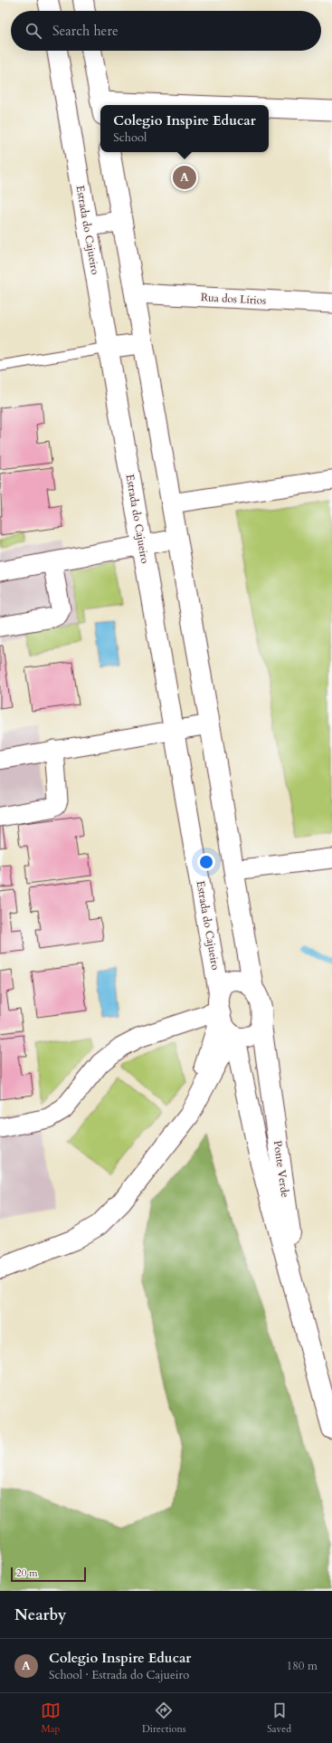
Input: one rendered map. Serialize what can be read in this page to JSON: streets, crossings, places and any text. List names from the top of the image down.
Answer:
{
  "streets": {
    "main road": ["Estrada do Cajueiro", "Ponte Verde"],
    "street": ["Rua dos Lírios"]
  },
  "crossings": [
    ["Estrada do Cajueiro", "Ponte Verde"]
  ],
  "scale_bar": "20 m",
  "page": {
    "search": "Search here",
    "popup": ["Colegio Inspire Educar", "School"],
    "pins": "A",
    "scale": "20 m",
    "heading": "Nearby",
    "list": [
      {
        "mark": "A",
        "name": "Colegio Inspire Educar",
        "note": "School · Estrada do Cajueiro",
        "value": "180 m"
      }
    ],
    "nav": ["Map", "Directions", "Saved"]
  }
}
